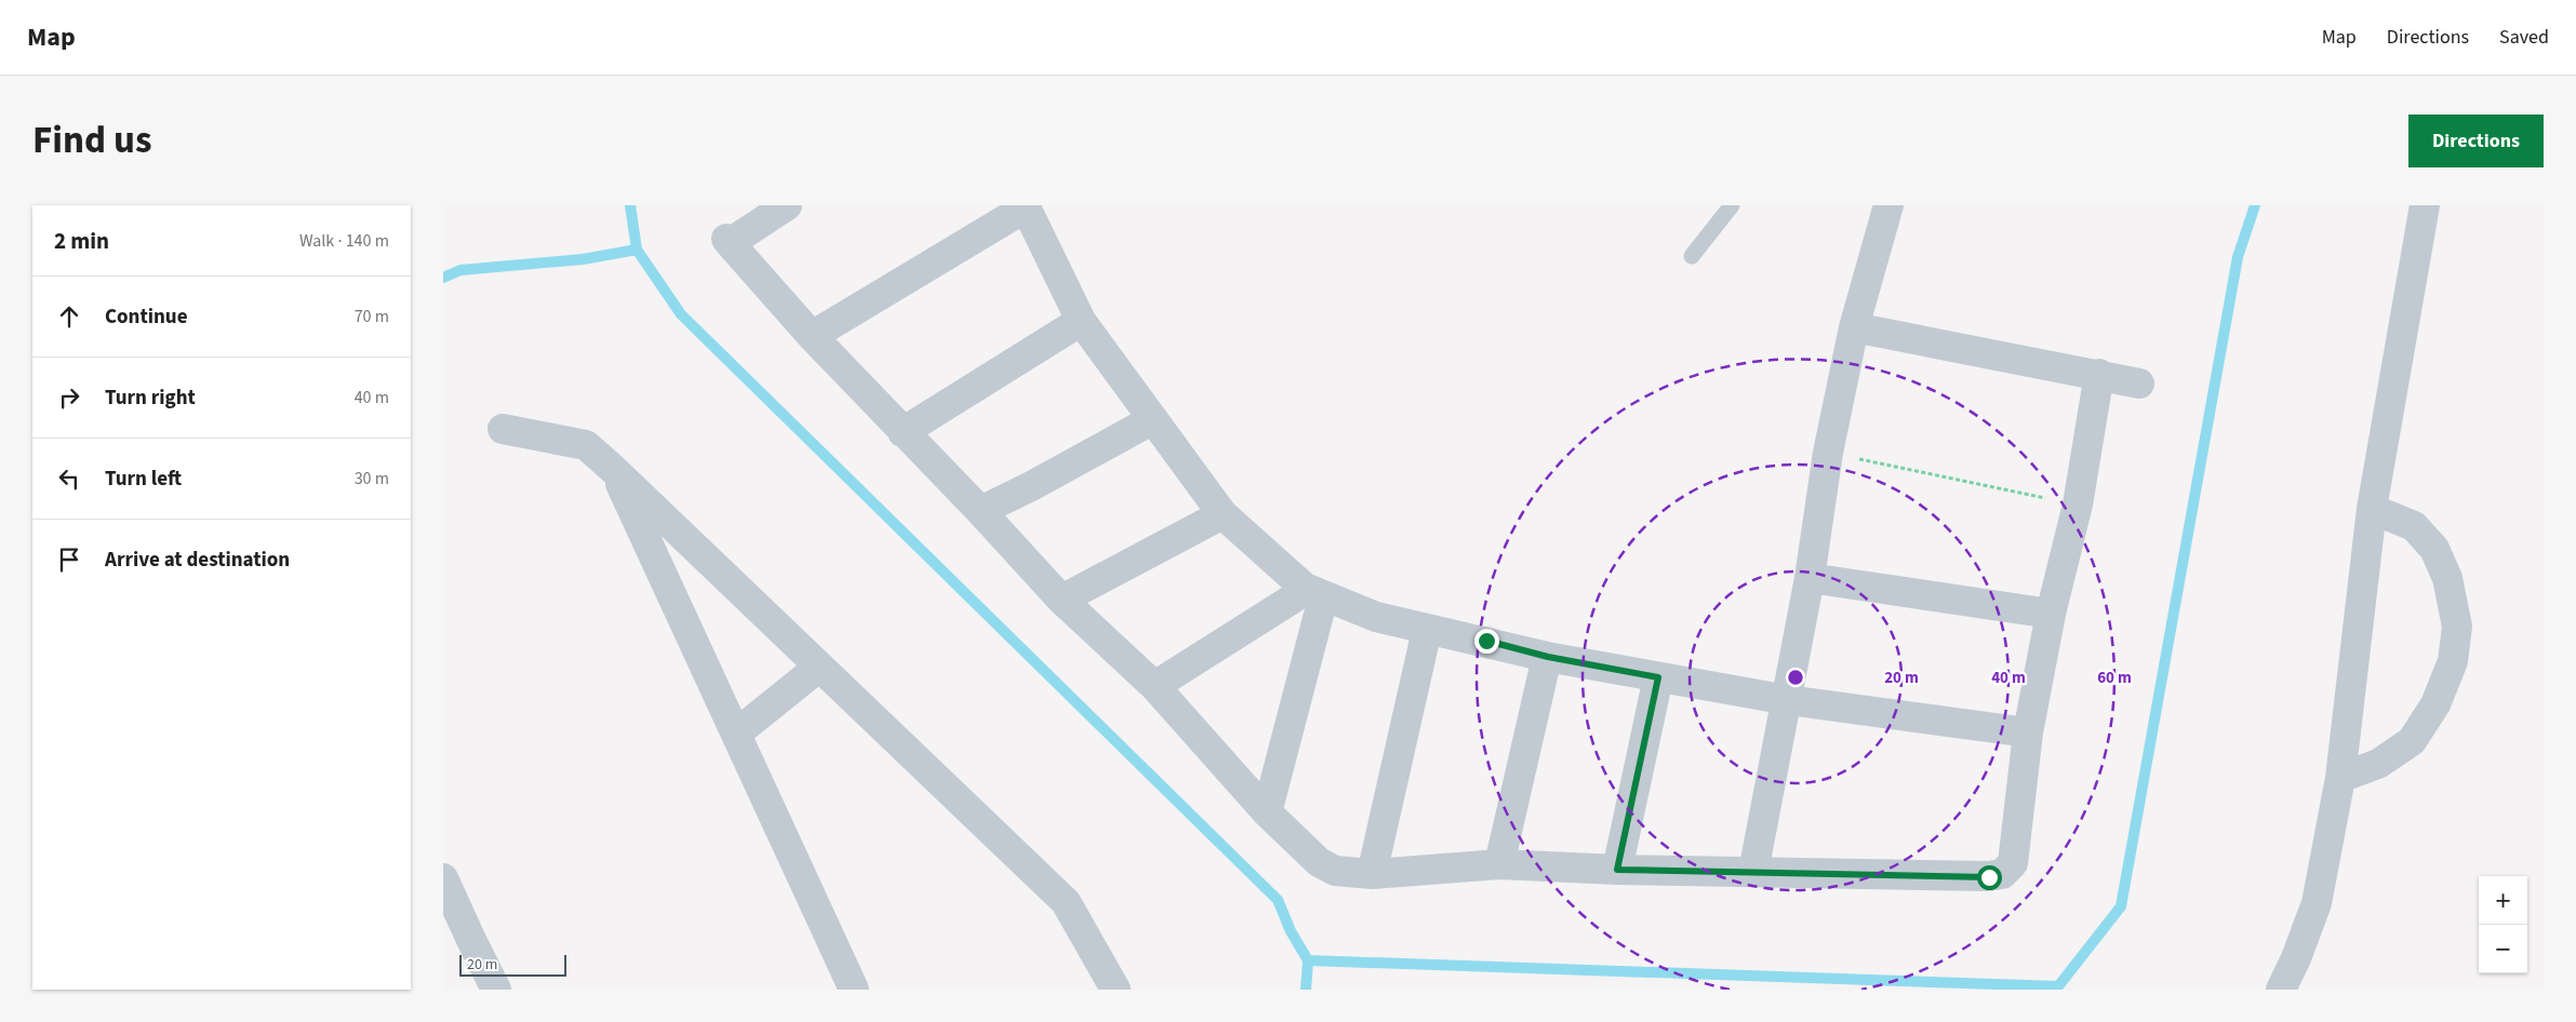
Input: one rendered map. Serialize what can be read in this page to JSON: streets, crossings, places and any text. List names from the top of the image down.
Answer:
{
  "scale_bar": "20 m",
  "page": {
    "header": "Map",
    "nav": ["Map", "Directions", "Saved"],
    "title": "Find us",
    "buttons": "Directions",
    "heading": ["2 min", "Walk · 140 m"],
    "list": [
      ["Continue", "70 m"],
      ["Turn right", "40 m"],
      ["Turn left", "30 m"],
      "Arrive at destination"
    ],
    "map_buttons": ["+", "−"],
    "scale": "20 m"
  },
  "rings": ["20 m", "40 m", "60 m"]
}
